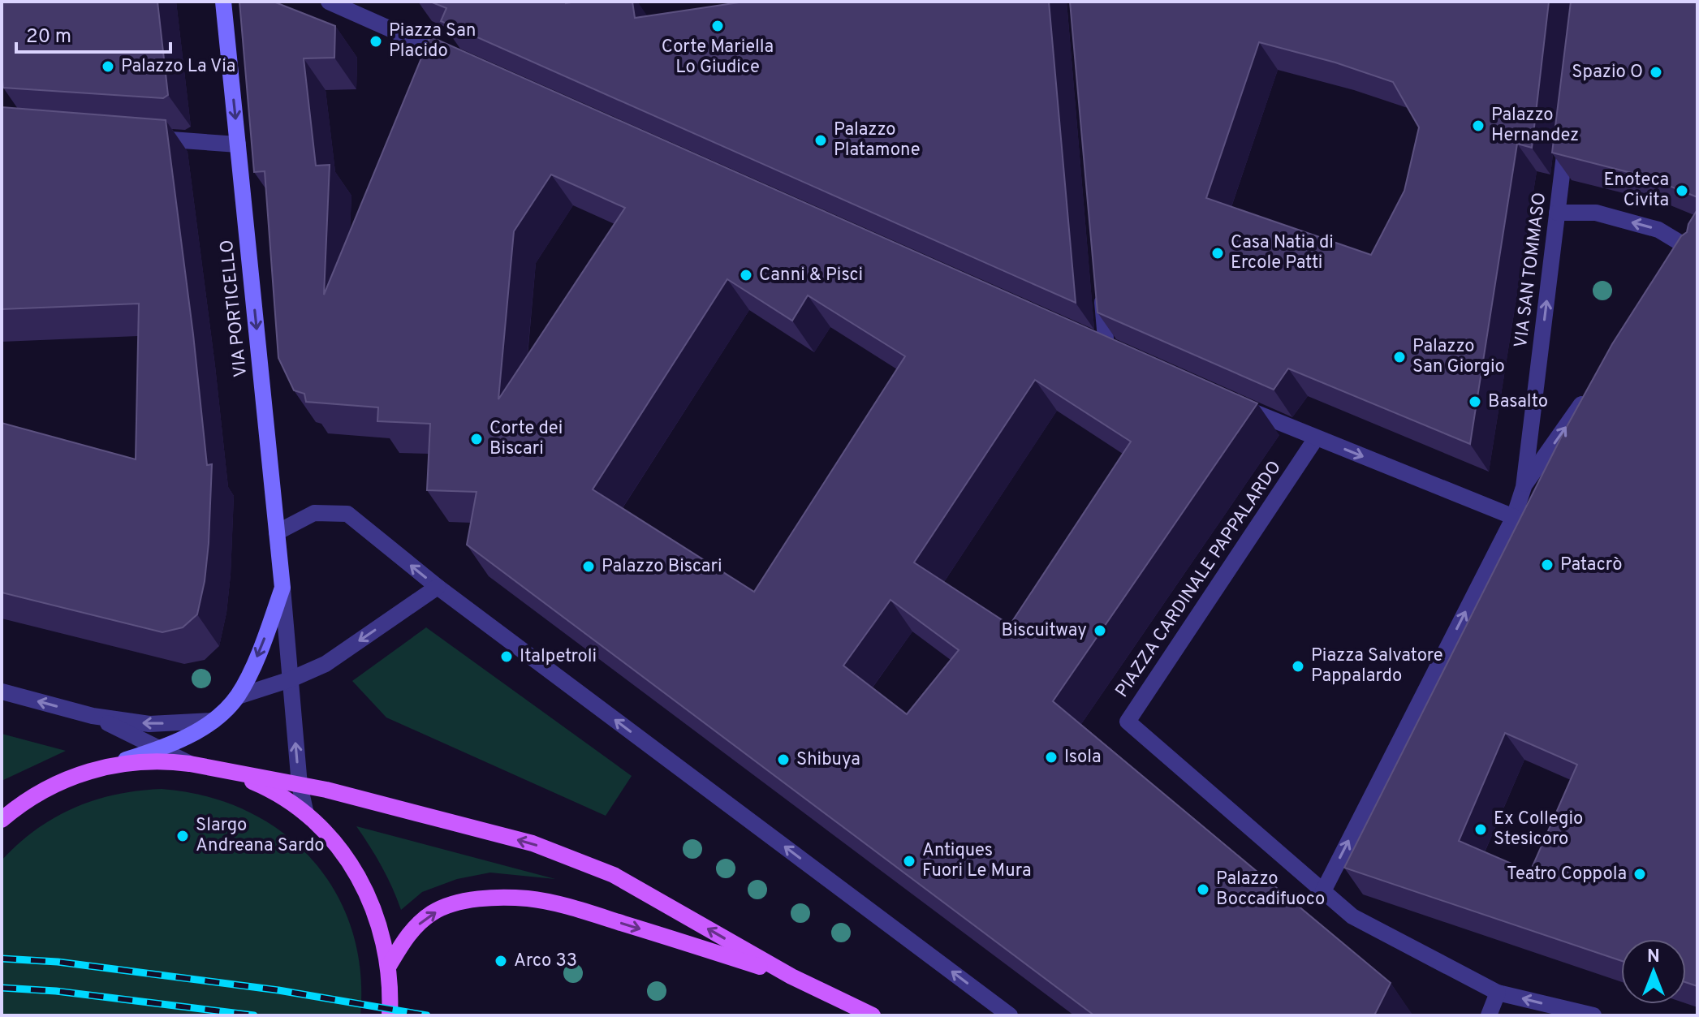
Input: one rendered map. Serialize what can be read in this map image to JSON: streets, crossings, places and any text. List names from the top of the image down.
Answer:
{
  "streets": {
    "main road": ["VIA PORTICELLO"],
    "street": ["VIA SAN TOMMASO", "PIAZZA CARDINALE PAPPALARDO"]
  },
  "one_way": ["VIA SAN TOMMASO", "VIA PORTICELLO"],
  "places": [
    "Corte Mariella Lo Giudice",
    "Piazza San Placido",
    "Palazzo La Via",
    "Spazio O",
    "Palazzo Hernandez",
    "Palazzo Platamone",
    "Enoteca Civita",
    "Casa Natia di Ercole Patti",
    "Canni & Pisci",
    "Palazzo San Giorgio",
    "Basalto",
    "Corte dei Biscari",
    "Patacrò",
    "Palazzo Biscari",
    "Biscuitway",
    "Italpetroli",
    "Piazza Salvatore Pappalardo",
    "Isola",
    "Shibuya",
    "Ex Collegio Stesicoro",
    "Slargo Andreana Sardo",
    "Antiques Fuori Le Mura",
    "Teatro Coppola",
    "Palazzo Boccadifuoco",
    "Arco 33"
  ],
  "scale_bar": "20 m",
  "north": "top"
}
